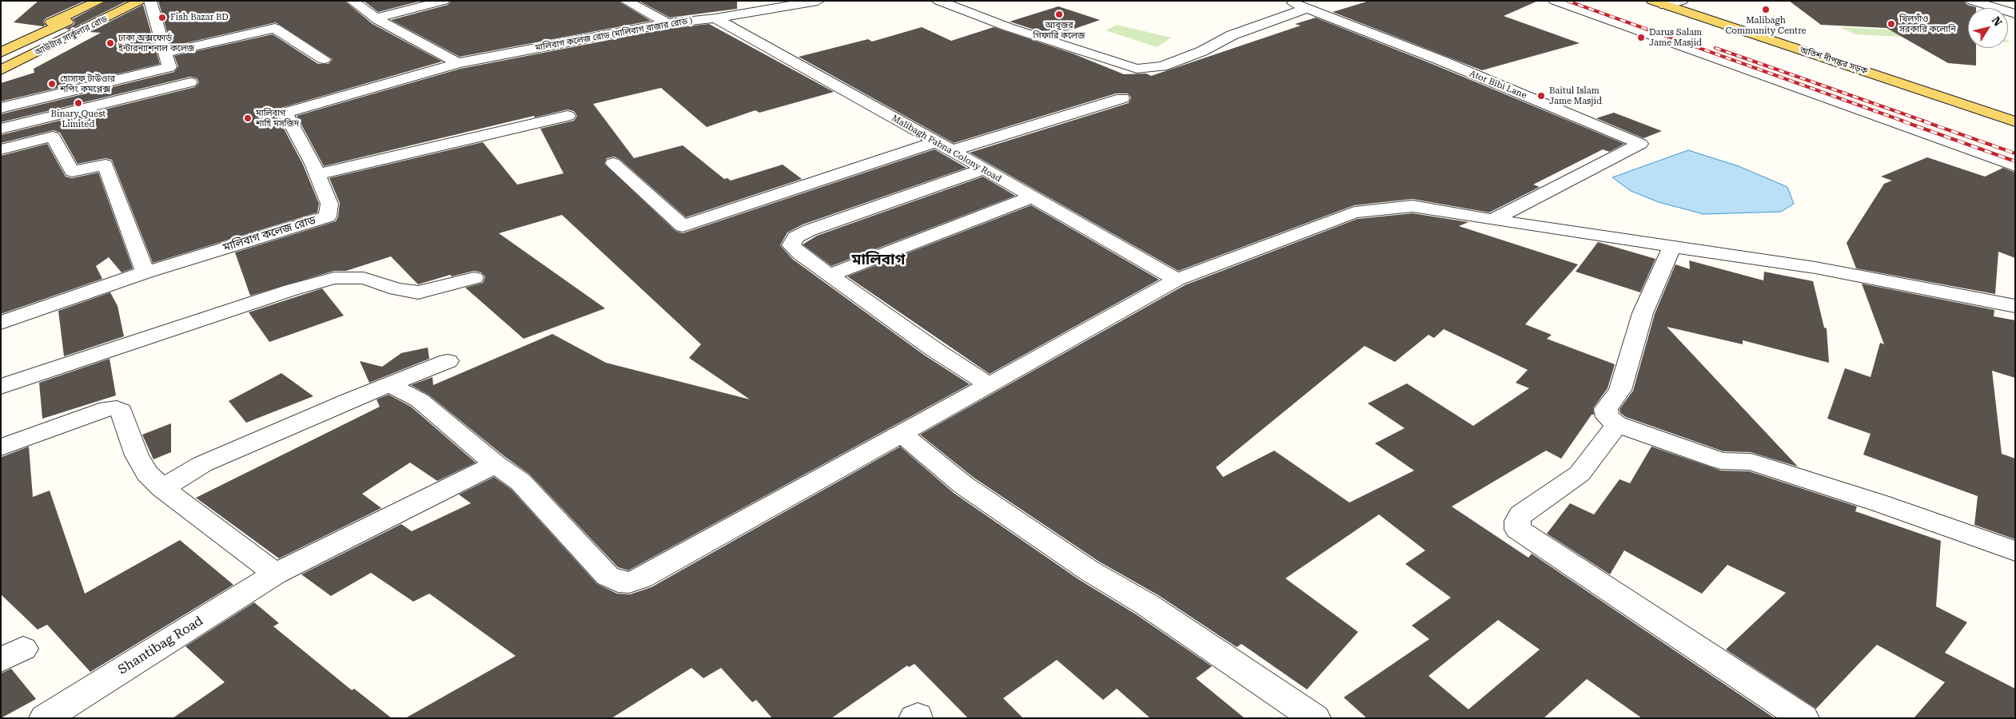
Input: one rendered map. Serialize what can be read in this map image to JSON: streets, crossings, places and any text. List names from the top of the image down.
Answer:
{
  "streets": {
    "main road": ["আউটার সার্কুলার রোড", "অতিশ দীপঙ্কর সড়ক"],
    "street": [
      "মালিবাগ কলেজ রোড (মালিবাগ বাজার রোড )",
      "Ator Bibi Lane",
      "Malibagh Pabna Colony Road",
      "মালিবাগ কলেজ রোড",
      "Shantibag Road"
    ]
  },
  "crossings": [
    ["মালিবাগ কলেজ রোড (মালিবাগ বাজার রোড )", "Malibagh Pabna Colony Road"],
    ["মালিবাগ কলেজ রোড (মালিবাগ বাজার রোড )", "মালিবাগ কলেজ রোড"]
  ],
  "districts": ["মালিবাগ"],
  "places": [
    "Malibagh Community Centre",
    "আবুজর গিফারি কলেজ",
    "Fish Bazar BD",
    "খিলগাঁও সরকারি কলোনি",
    "Darus Salam Jame Masjid",
    "ঢাকা অক্সফোর্ড ইন্টারন্যাশনাল কলেজ",
    "হোসাফ টাউওার শপিং কমপ্লেক্স",
    "Baitul Islam Jame Masjid",
    "Binary Quest Limited",
    "মালিবাগ শাহি মসজিদ"
  ],
  "north": "top right"
}
